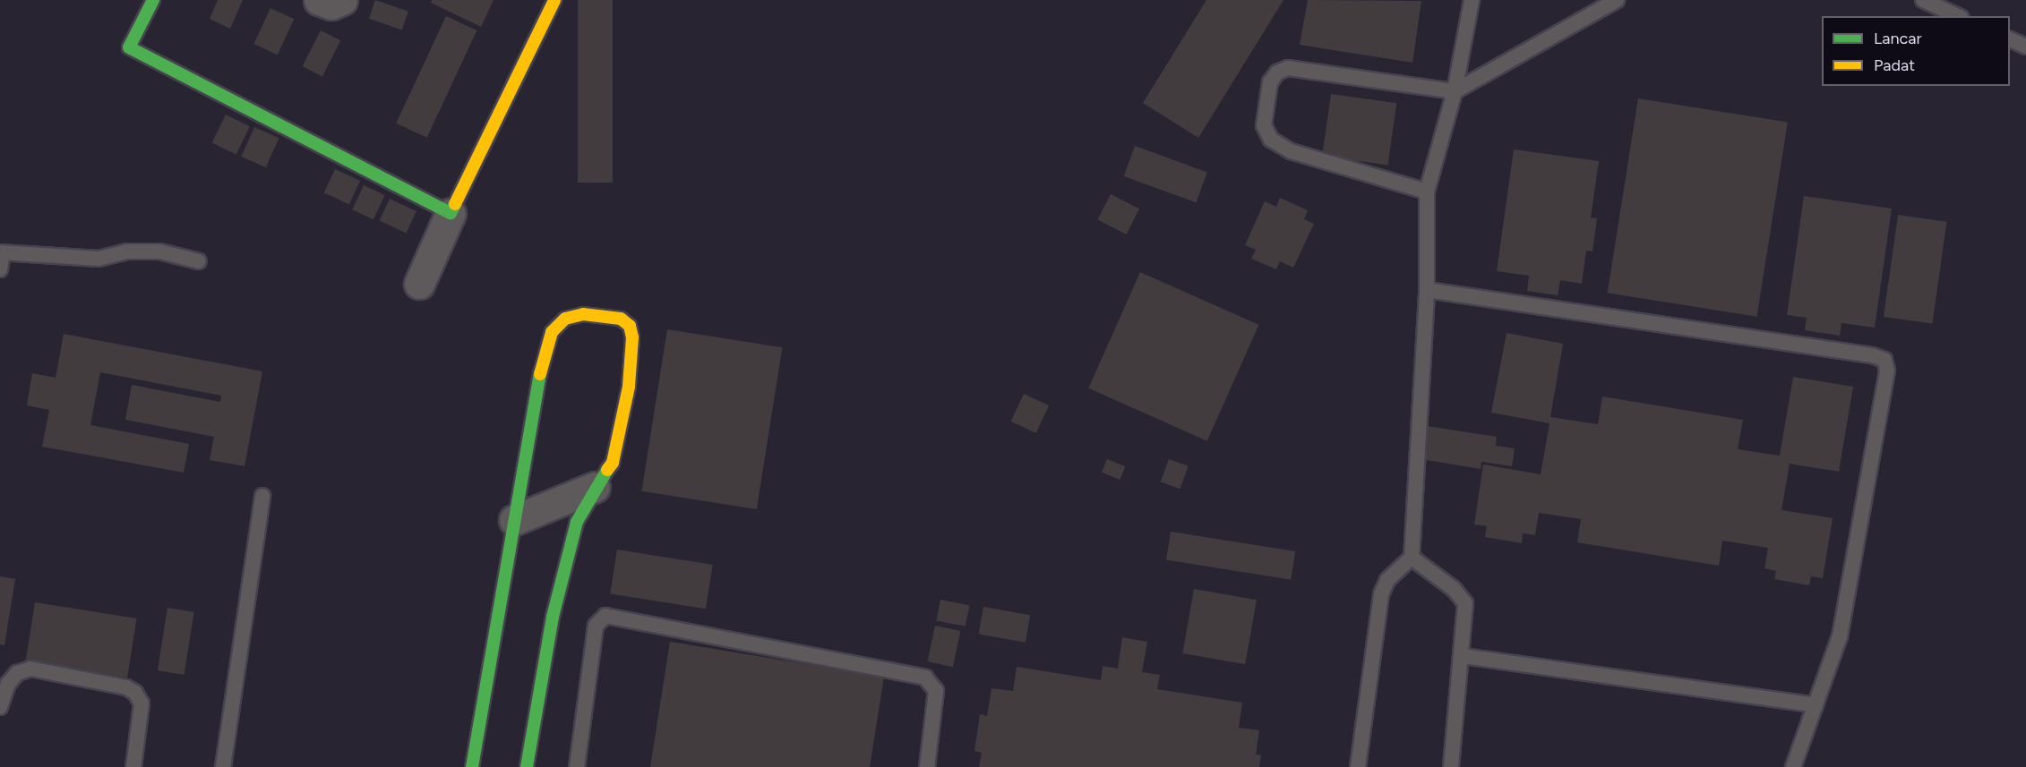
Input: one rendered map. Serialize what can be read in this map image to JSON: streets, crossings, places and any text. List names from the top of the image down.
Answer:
{
  "legend": ["Lancar", "Padat"]
}
